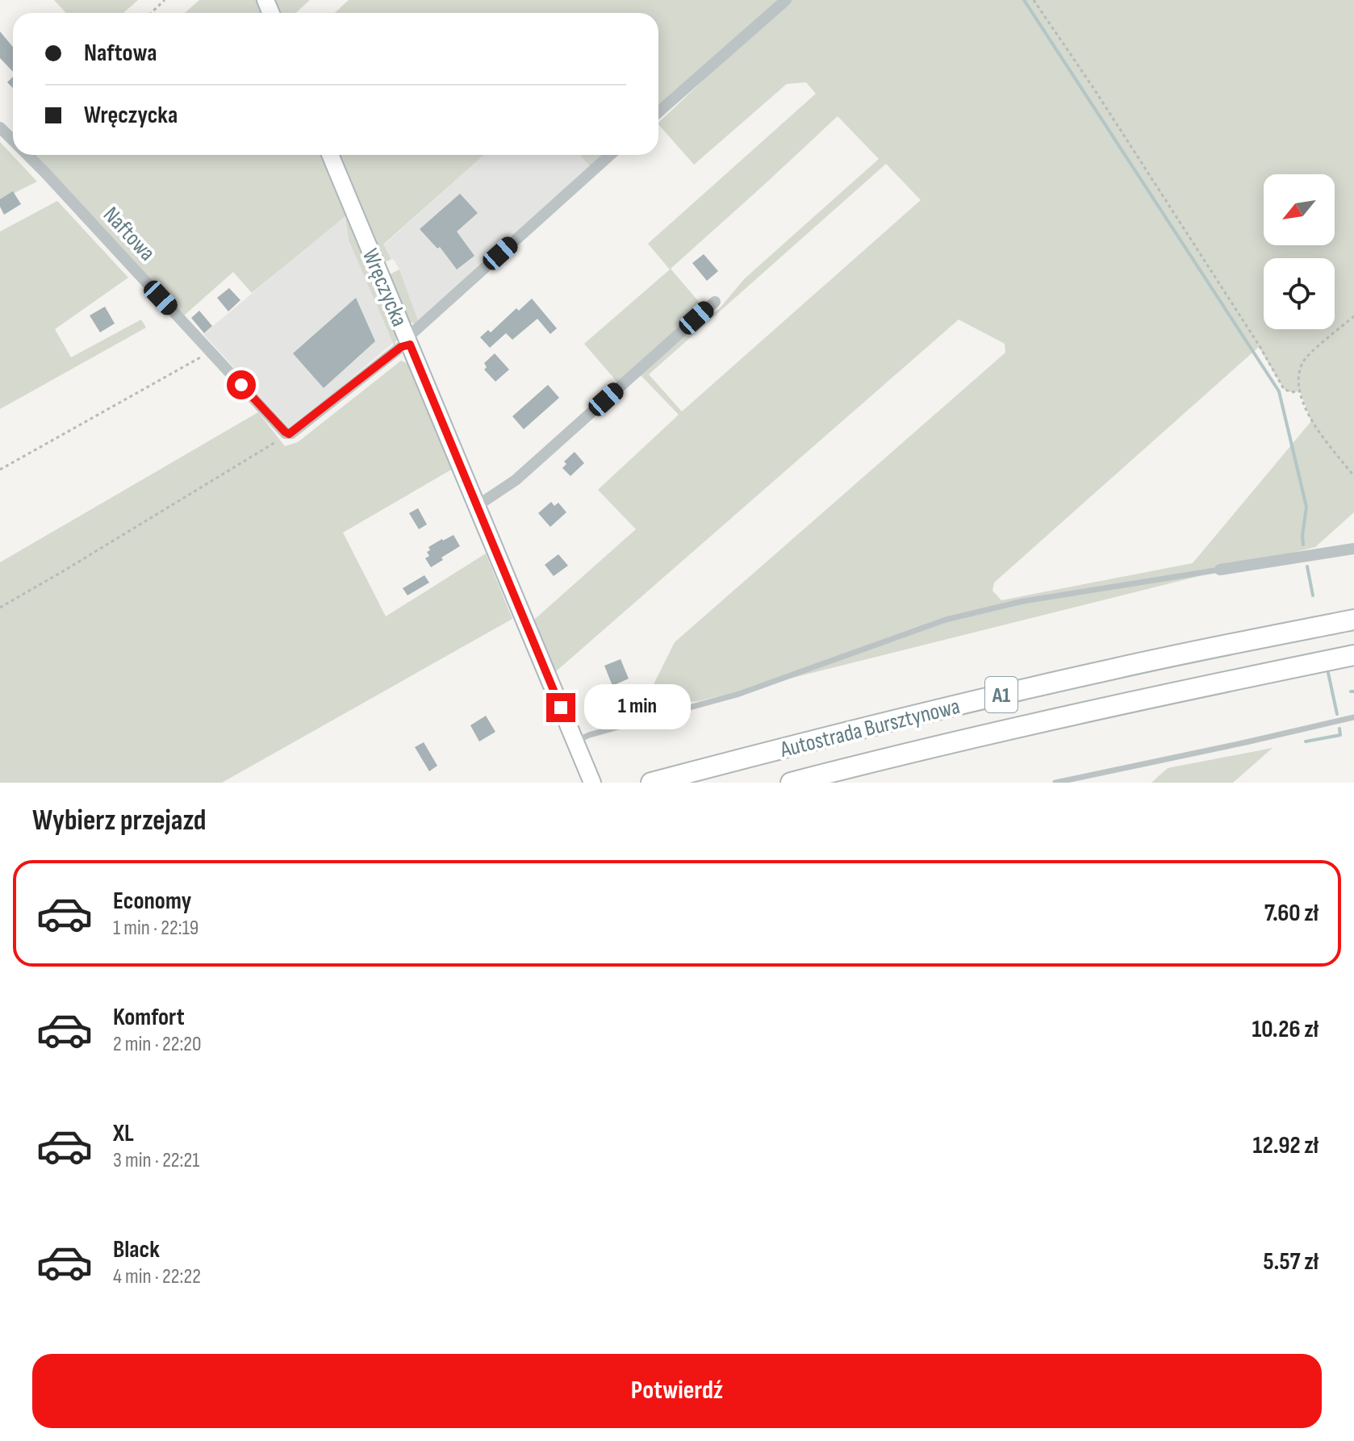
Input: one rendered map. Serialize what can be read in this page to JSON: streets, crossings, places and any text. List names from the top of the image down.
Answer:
{
  "streets": {
    "highway": ["A1", "Autostrada Bursztynowa"],
    "main road": ["Wręczycka"],
    "street": ["Naftowa"]
  },
  "north": "bottom left",
  "page": {
    "banner": ["Naftowa", "Wręczycka"],
    "bubble": "1 min",
    "heading": "Wybierz przejazd",
    "list": [
      {
        "name": "Economy",
        "note": "1 min · 22:19",
        "value": "7.60 zł"
      },
      {
        "name": "Komfort",
        "note": "2 min · 22:20",
        "value": "10.26 zł"
      },
      {
        "name": "XL",
        "note": "3 min · 22:21",
        "value": "12.92 zł"
      },
      {
        "name": "Black",
        "note": "4 min · 22:22",
        "value": "5.57 zł"
      }
    ],
    "buttons": "Potwierdź"
  }
}
